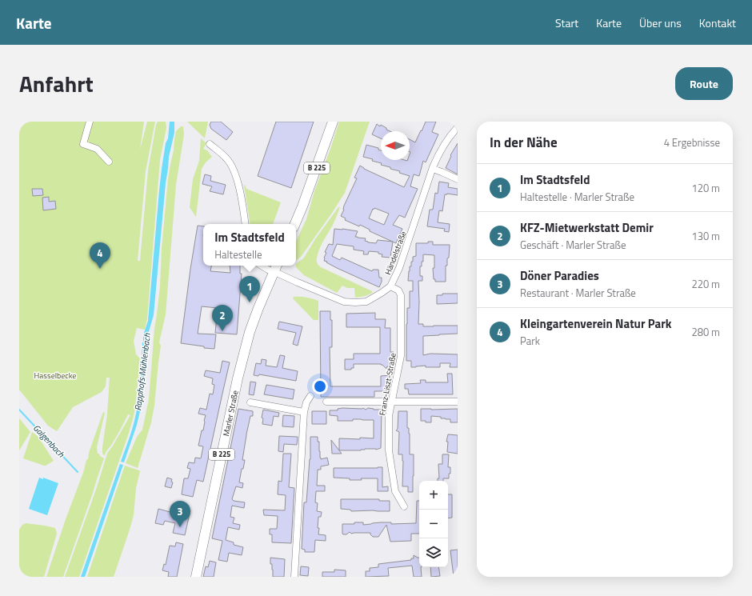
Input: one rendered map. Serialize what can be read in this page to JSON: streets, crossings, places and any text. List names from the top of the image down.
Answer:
{
  "streets": {
    "main road": ["B 225", "Marler Straße"],
    "street": ["Händelstraße", "Franz-Liszt-Straße"]
  },
  "crossings": [
    ["Händelstraße", "Franz-Liszt-Straße"],
    ["Händelstraße", "Marler Straße"]
  ],
  "water": ["Rapphofs Mühlenbach", "Galgenbach"],
  "parks": ["Hasselbecke"],
  "north": "left",
  "page": {
    "header": "Karte",
    "nav": [
      "Start",
      "Karte",
      "Über uns",
      "Kontakt"
    ],
    "title": "Anfahrt",
    "buttons": "Route",
    "heading": ["In der Nähe", "4 Ergebnisse"],
    "list": [
      {
        "mark": "1",
        "name": "Im Stadtsfeld",
        "note": "Haltestelle · Marler Straße",
        "value": "120 m"
      },
      {
        "mark": "2",
        "name": "KFZ-Mietwerkstatt Demir",
        "note": "Geschäft · Marler Straße",
        "value": "130 m"
      },
      {
        "mark": "3",
        "name": "Döner Paradies",
        "note": "Restaurant · Marler Straße",
        "value": "220 m"
      },
      {
        "mark": "4",
        "name": "Kleingartenverein Natur Park",
        "note": "Park",
        "value": "280 m"
      }
    ],
    "popup": ["Im Stadtsfeld", "Haltestelle"],
    "pins": [
      "4",
      "1",
      "2",
      "3"
    ],
    "map_buttons": ["+", "−"]
  }
}
